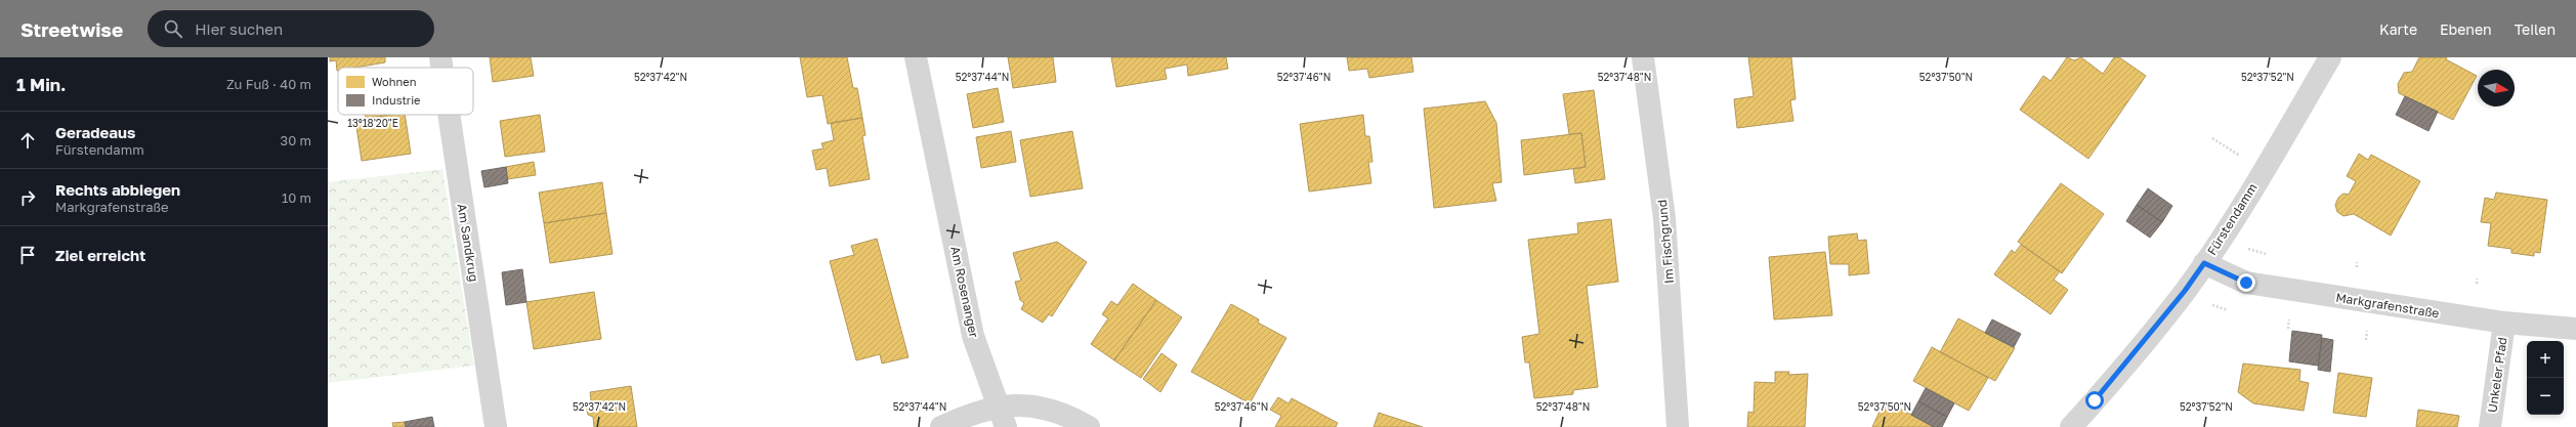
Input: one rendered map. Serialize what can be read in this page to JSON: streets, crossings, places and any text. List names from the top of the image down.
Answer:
{
  "streets": {
    "street": [
      "Fürstendamm",
      "Im Fischgrund",
      "Am Sandkrug",
      "Am Rosenanger",
      "Markgrafenstraße",
      "Unkeler Pfad"
    ]
  },
  "crossings": [
    ["Fürstendamm", "Markgrafenstraße"],
    ["Markgrafenstraße", "Unkeler Pfad"]
  ],
  "legend": ["Wohnen", "Industrie"],
  "north": "right",
  "page": {
    "header": "Streetwise",
    "search": "Hier suchen",
    "nav": ["Karte", "Ebenen", "Teilen"],
    "heading": ["1 Min.", "Zu Fuß · 40 m"],
    "list": [
      ["Geradeaus", "Fürstendamm", "30 m"],
      ["Rechts abbiegen", "Markgrafenstraße", "10 m"],
      "Ziel erreicht"
    ],
    "map_buttons": ["+", "−"]
  },
  "coordinates": [
    "52°37'42\"N",
    "52°37'44\"N",
    "52°37'46\"N",
    "52°37'48\"N",
    "52°37'50\"N",
    "52°37'52\"N",
    "13°18'20\"E"
  ]
}
